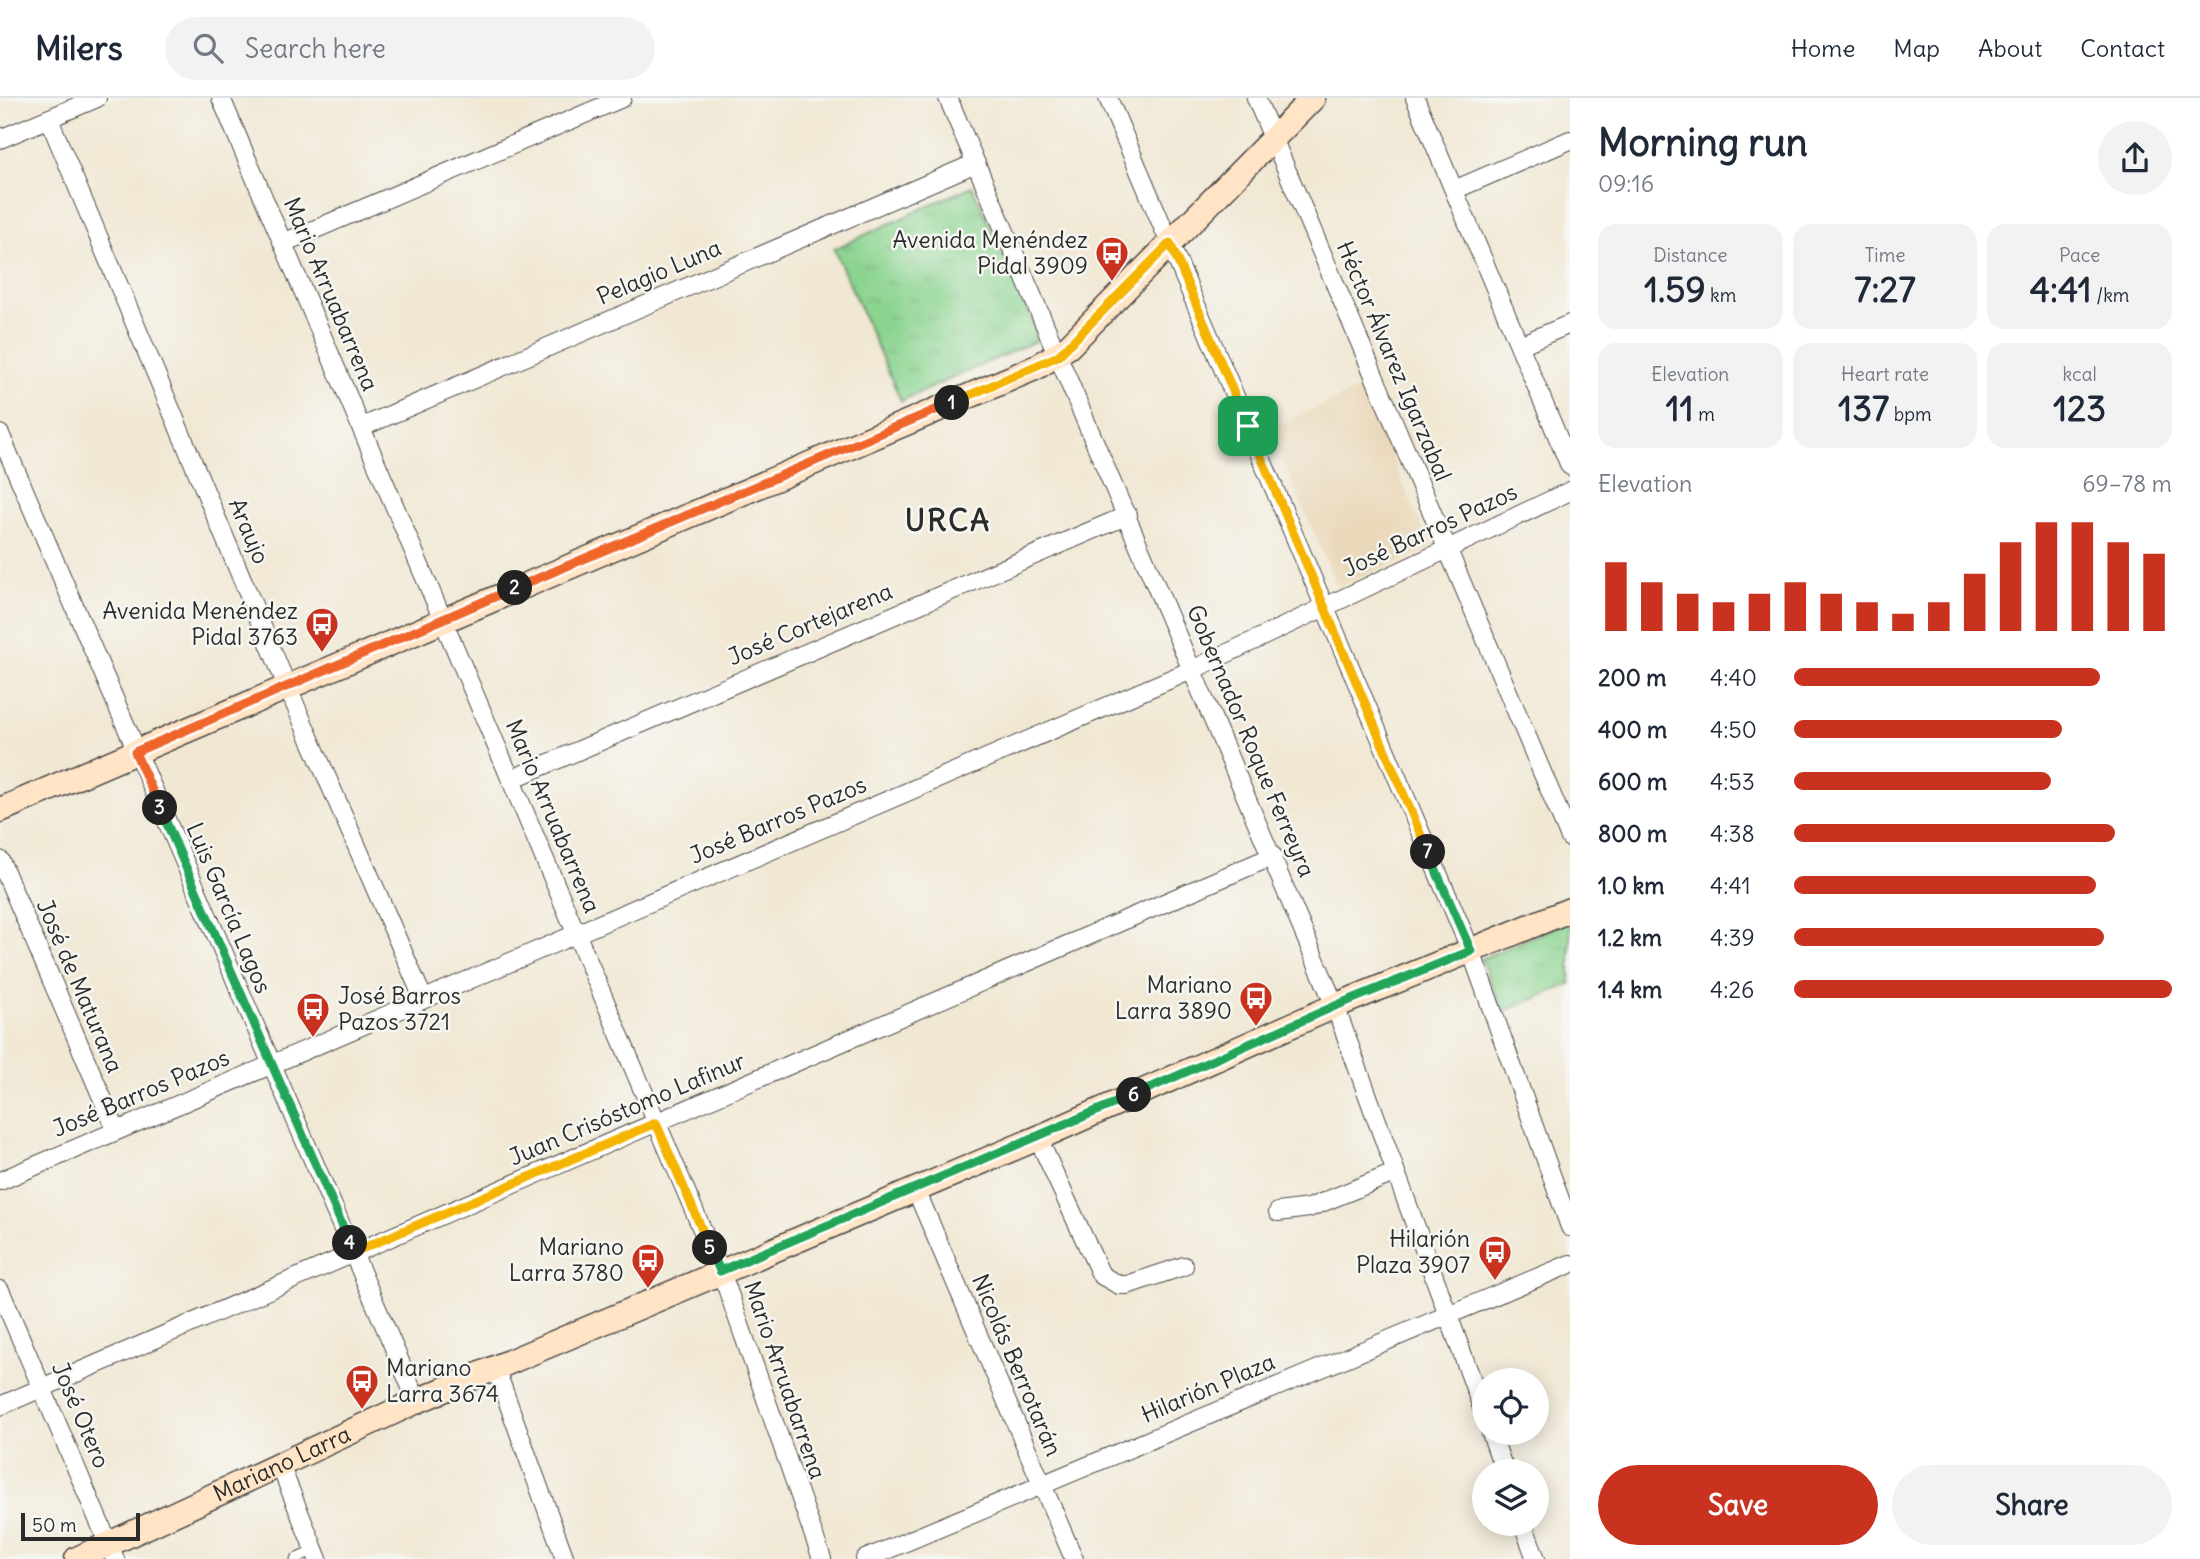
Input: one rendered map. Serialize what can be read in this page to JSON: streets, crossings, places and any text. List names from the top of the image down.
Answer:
{
  "streets": {
    "main road": ["Mariano Larra"],
    "street": [
      "Pelagio Luna",
      "Mario Arruabarrena",
      "Héctor Álvarez Igarzabal",
      "José Barros Pazos",
      "Araujo",
      "José Cortejarena",
      "Gobernador Roque Ferreyra",
      "Luis García Lagos",
      "José de Maturana",
      "Juan Crisóstomo Lafinur",
      "Nicolás Berrotarán",
      "Hilarión Plaza",
      "José Otero"
    ]
  },
  "crossings": [
    ["Pelagio Luna", "Mario Arruabarrena"],
    ["Pelagio Luna", "Gobernador Roque Ferreyra"],
    ["Mario Arruabarrena", "José Barros Pazos"],
    ["Mario Arruabarrena", "José Cortejarena"],
    ["Mario Arruabarrena", "Juan Crisóstomo Lafinur"],
    ["Mario Arruabarrena", "Mariano Larra"],
    ["Héctor Álvarez Igarzabal", "José Barros Pazos"],
    ["José Barros Pazos", "Araujo"],
    ["José Barros Pazos", "Gobernador Roque Ferreyra"],
    ["José Barros Pazos", "Luis García Lagos"],
    ["José Barros Pazos", "José de Maturana"],
    ["José Cortejarena", "Gobernador Roque Ferreyra"],
    ["Gobernador Roque Ferreyra", "Juan Crisóstomo Lafinur"],
    ["Gobernador Roque Ferreyra", "Hilarión Plaza"],
    ["Gobernador Roque Ferreyra", "Mariano Larra"],
    ["Luis García Lagos", "Juan Crisóstomo Lafinur"],
    ["Luis García Lagos", "Mariano Larra"],
    ["Juan Crisóstomo Lafinur", "José Otero"],
    ["Nicolás Berrotarán", "Hilarión Plaza"],
    ["Nicolás Berrotarán", "Mariano Larra"],
    ["José Otero", "Mariano Larra"]
  ],
  "districts": ["URCA"],
  "places": {
    "bus stop": [
      "Avenida Menéndez Pidal 3909",
      "Avenida Menéndez Pidal 3763",
      "Mariano Larra 3890",
      "José Barros Pazos 3721",
      "Hilarión Plaza 3907",
      "Mariano Larra 3780",
      "Mariano Larra 3674"
    ]
  },
  "scale_bar": "50 m",
  "page": {
    "header": "Milers",
    "search": "Search here",
    "nav": [
      "Home",
      "Map",
      "About",
      "Contact"
    ],
    "heading": ["Morning run", "09:16"],
    "stats": [
      ["Distance", "1.59 km"],
      ["Time", "7:27"],
      ["Pace", "4:41 /km"],
      ["Elevation", "11 m"],
      ["Heart rate", "137 bpm"],
      ["kcal", "123"]
    ],
    "pins": [
      "1",
      "2",
      "3",
      "7",
      "6",
      "4",
      "5"
    ],
    "chart": ["Elevation", "69–78 m"],
    "list": [
      {
        "name": "200 m",
        "note": "4:40"
      },
      {
        "name": "400 m",
        "note": "4:50"
      },
      {
        "name": "600 m",
        "note": "4:53"
      },
      {
        "name": "800 m",
        "note": "4:38"
      },
      {
        "name": "1.0 km",
        "note": "4:41"
      },
      {
        "name": "1.2 km",
        "note": "4:39"
      },
      {
        "name": "1.4 km",
        "note": "4:26"
      }
    ],
    "buttons": ["Save", "Share"],
    "scale": "50 m"
  }
}
